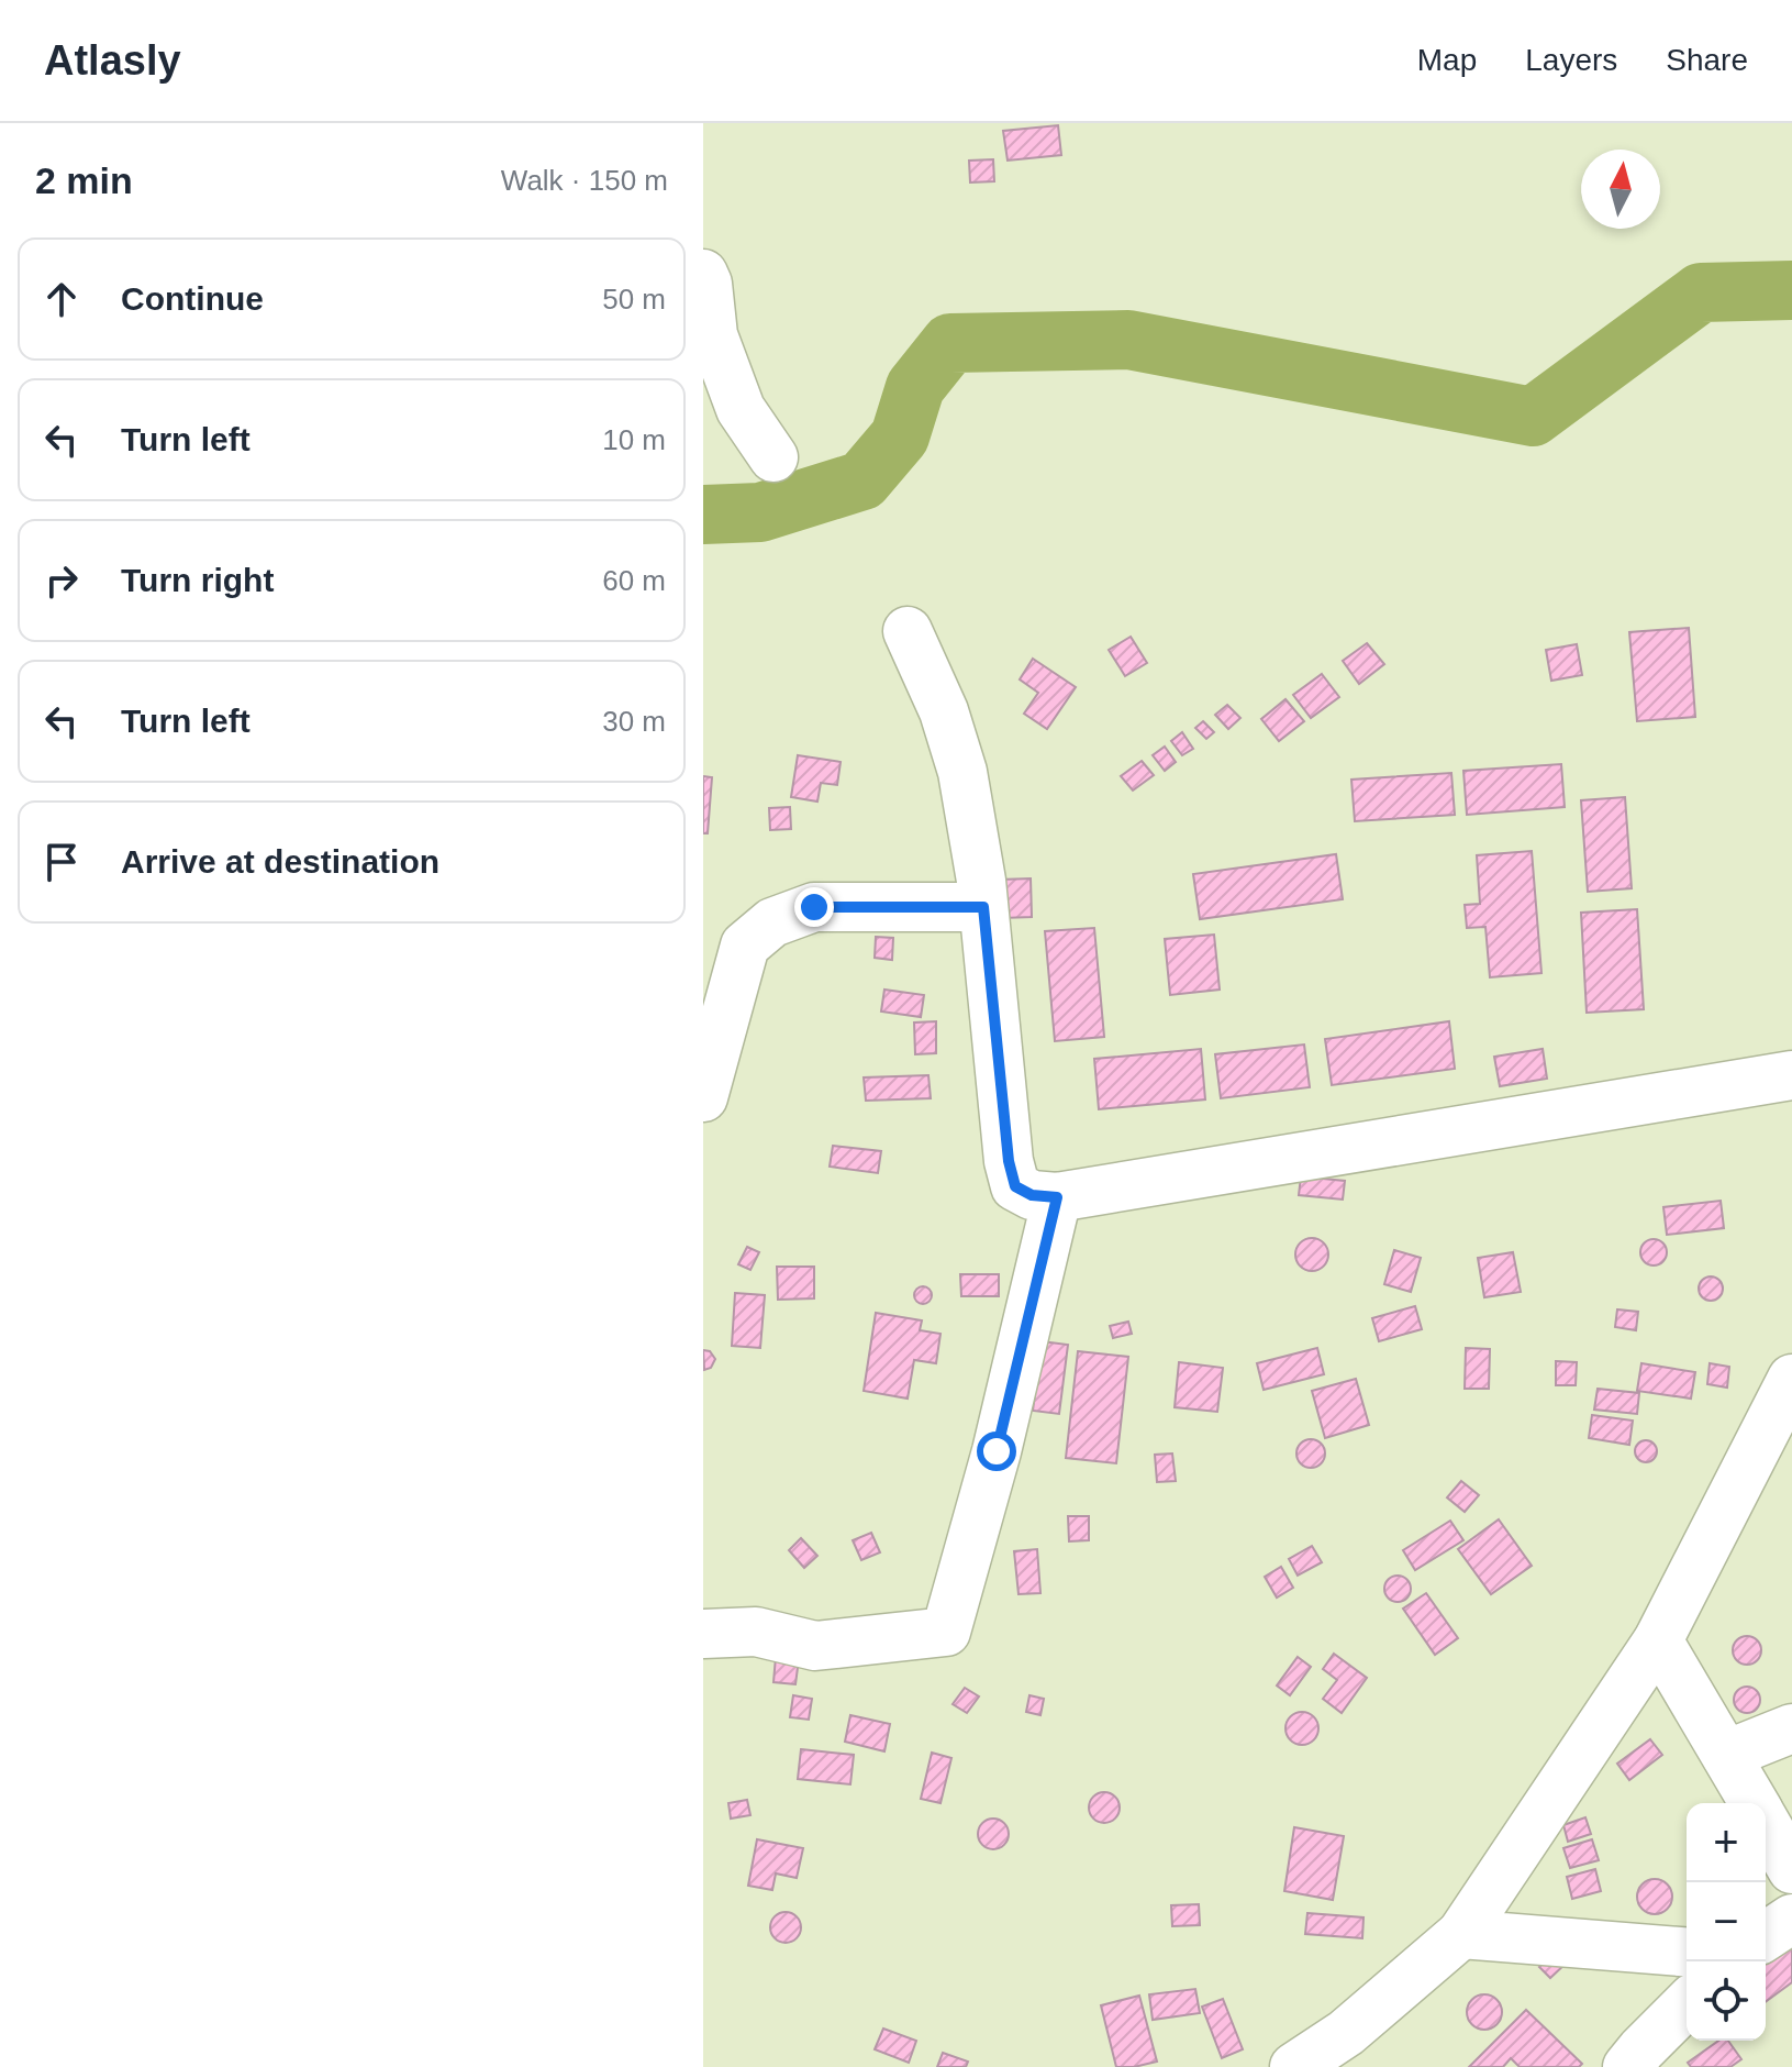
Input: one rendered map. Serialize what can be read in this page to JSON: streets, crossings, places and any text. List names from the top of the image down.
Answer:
{
  "north": "top",
  "page": {
    "header": "Atlasly",
    "nav": ["Map", "Layers", "Share"],
    "heading": ["2 min", "Walk · 150 m"],
    "list": [
      ["Continue", "50 m"],
      ["Turn left", "10 m"],
      ["Turn right", "60 m"],
      ["Turn left", "30 m"],
      "Arrive at destination"
    ],
    "map_buttons": ["+", "−"]
  }
}
